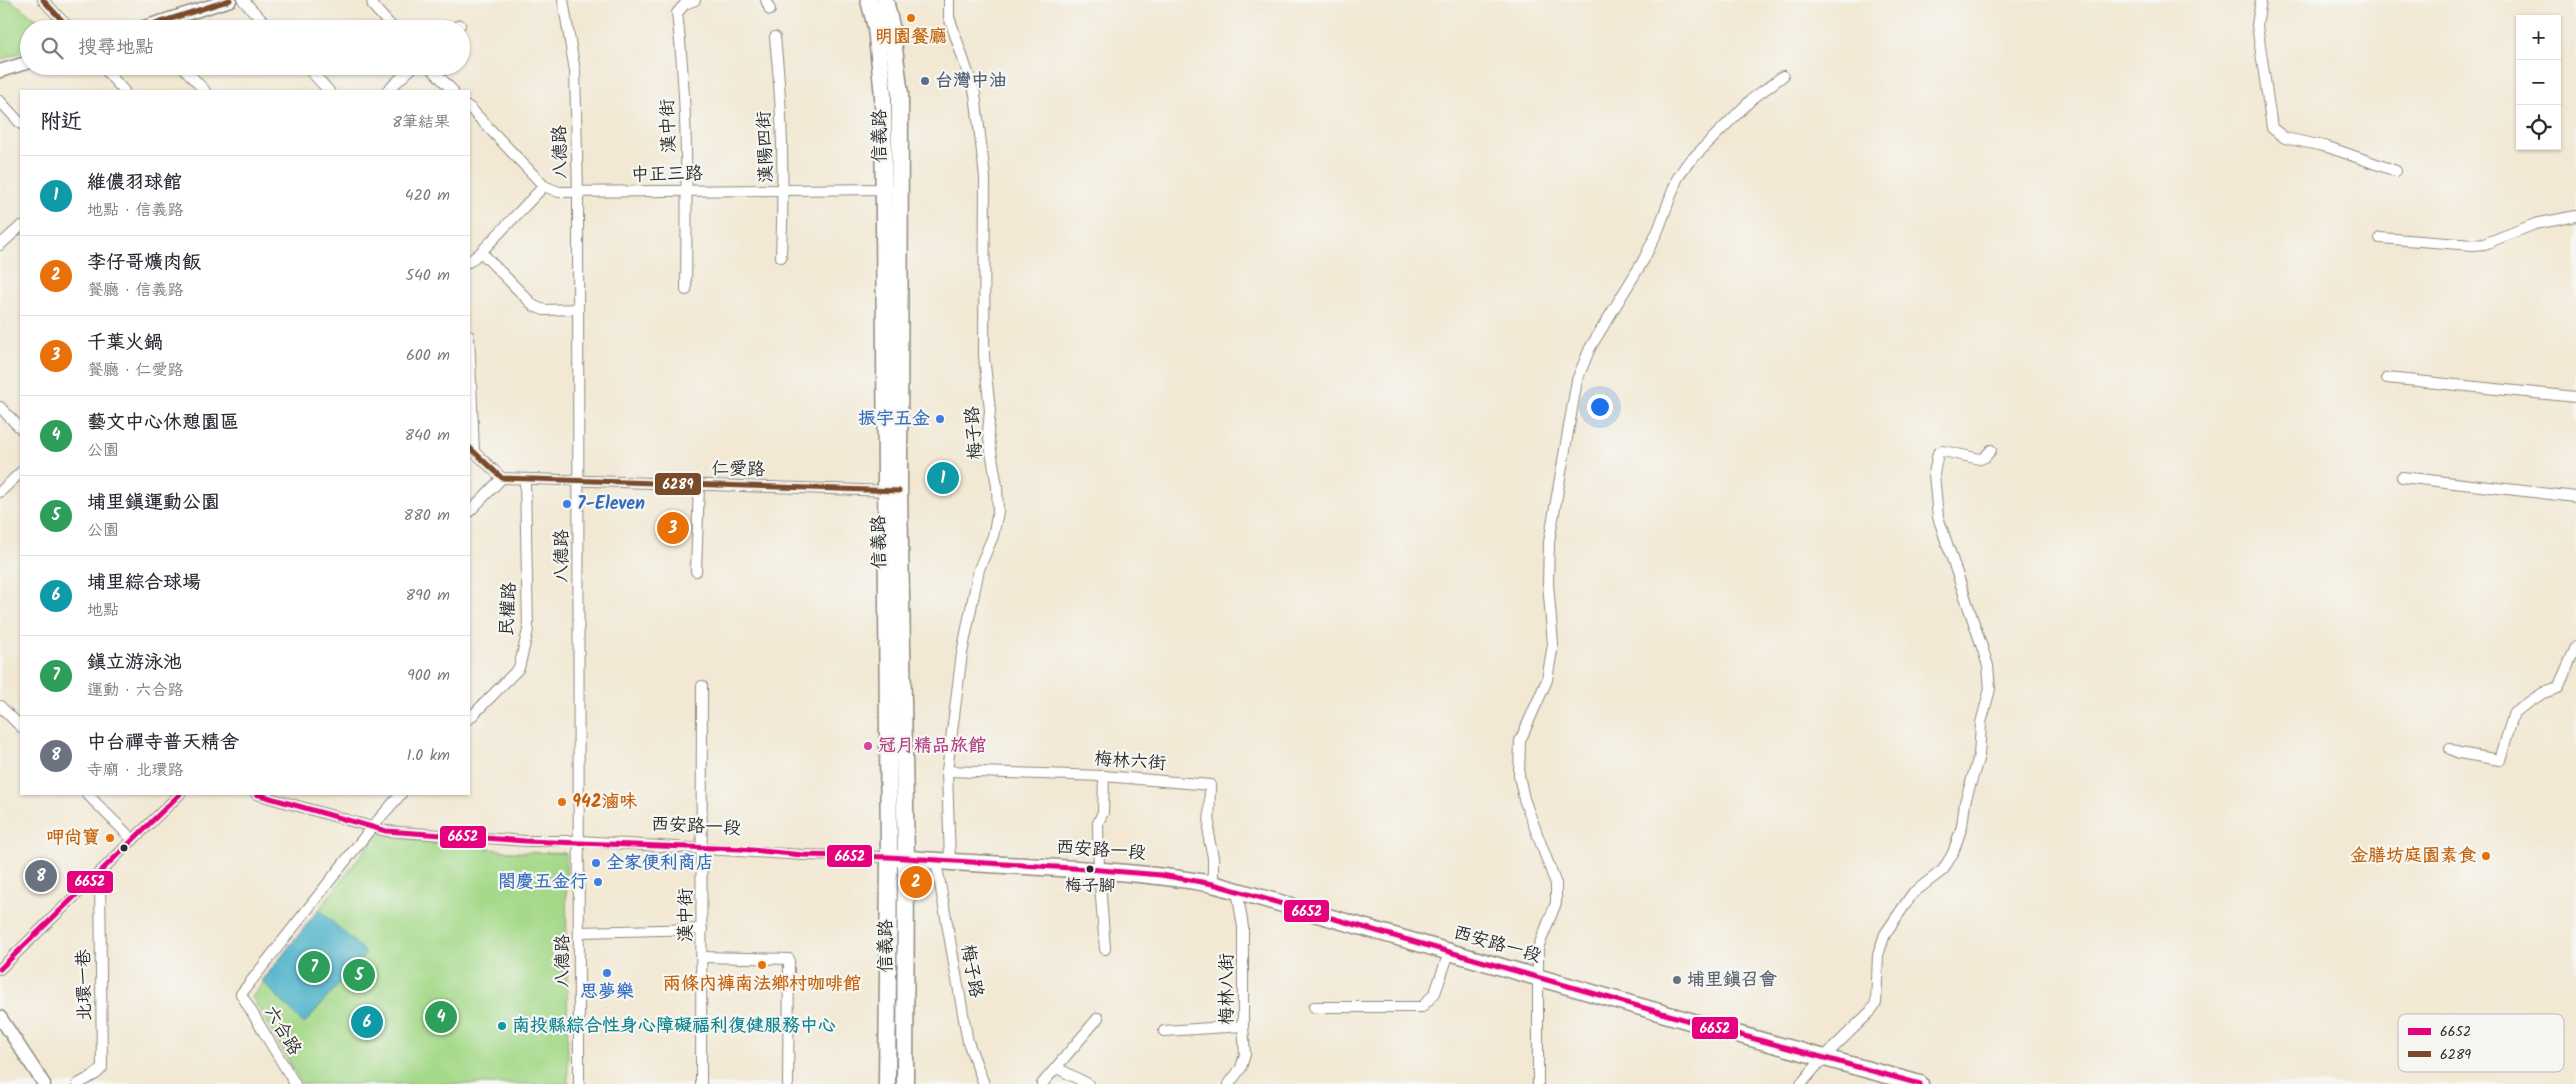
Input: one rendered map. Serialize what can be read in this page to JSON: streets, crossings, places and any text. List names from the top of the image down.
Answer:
{
  "streets": {
    "main road": ["信義路", "西安路一段"],
    "street": [
      "漢中街",
      "漢陽四街",
      "八德路",
      "中正三路",
      "梅子路",
      "仁愛路",
      "民權路",
      "梅林六街",
      "北環一巷",
      "梅林八街",
      "六合路"
    ]
  },
  "crossings": [
    ["漢中街", "中正三路"],
    ["漢中街", "西安路一段"],
    ["信義路", "中正三路"],
    ["信義路", "仁愛路"],
    ["信義路", "西安路一段"],
    ["漢陽四街", "中正三路"],
    ["八德路", "中正三路"],
    ["八德路", "仁愛路"],
    ["八德路", "西安路一段"],
    ["梅子路", "梅林六街"],
    ["梅子路", "西安路一段"],
    ["仁愛路", "民權路"],
    ["梅林六街", "西安路一段"],
    ["西安路一段", "梅林八街"],
    ["西安路一段", "六合路"]
  ],
  "places": [
    "明園餐廳",
    "台灣中油",
    "振宇五金",
    "7-Eleven",
    "冠月精品旅館",
    "942滷味",
    "呷尚寶",
    "金膳坊庭園素食",
    "全家便利商店",
    "梅子腳",
    "閤慶五金行",
    "兩條內褲南法鄉村咖啡館",
    "思夢樂",
    "埔里鎮召會",
    "南投縣綜合性身心障礙福利復健服務中心"
  ],
  "lines": ["transit line 6289", "transit line 6652"],
  "legend": ["6652", "6289"],
  "page": {
    "map_buttons": ["+", "−"],
    "search": "搜尋地點",
    "heading": ["附近", "8筆結果"],
    "list": [
      {
        "mark": "1",
        "name": "維儂羽球館",
        "note": "地點 · 信義路",
        "value": "420 m"
      },
      {
        "mark": "2",
        "name": "李仔哥爌肉飯",
        "note": "餐廳 · 信義路",
        "value": "540 m"
      },
      {
        "mark": "3",
        "name": "千葉火鍋",
        "note": "餐廳 · 仁愛路",
        "value": "600 m"
      },
      {
        "mark": "4",
        "name": "藝文中心休憩園區",
        "note": "公園",
        "value": "840 m"
      },
      {
        "mark": "5",
        "name": "埔里鎮運動公園",
        "note": "公園",
        "value": "880 m"
      },
      {
        "mark": "6",
        "name": "埔里綜合球場",
        "note": "地點",
        "value": "890 m"
      },
      {
        "mark": "7",
        "name": "鎮立游泳池",
        "note": "運動 · 六合路",
        "value": "900 m"
      },
      {
        "mark": "8",
        "name": "中台禪寺普天精舍",
        "note": "寺廟 · 北環路",
        "value": "1.0 km"
      }
    ],
    "pins": [
      "1",
      "3",
      "8",
      "2",
      "7",
      "5",
      "4",
      "6"
    ]
  }
}
